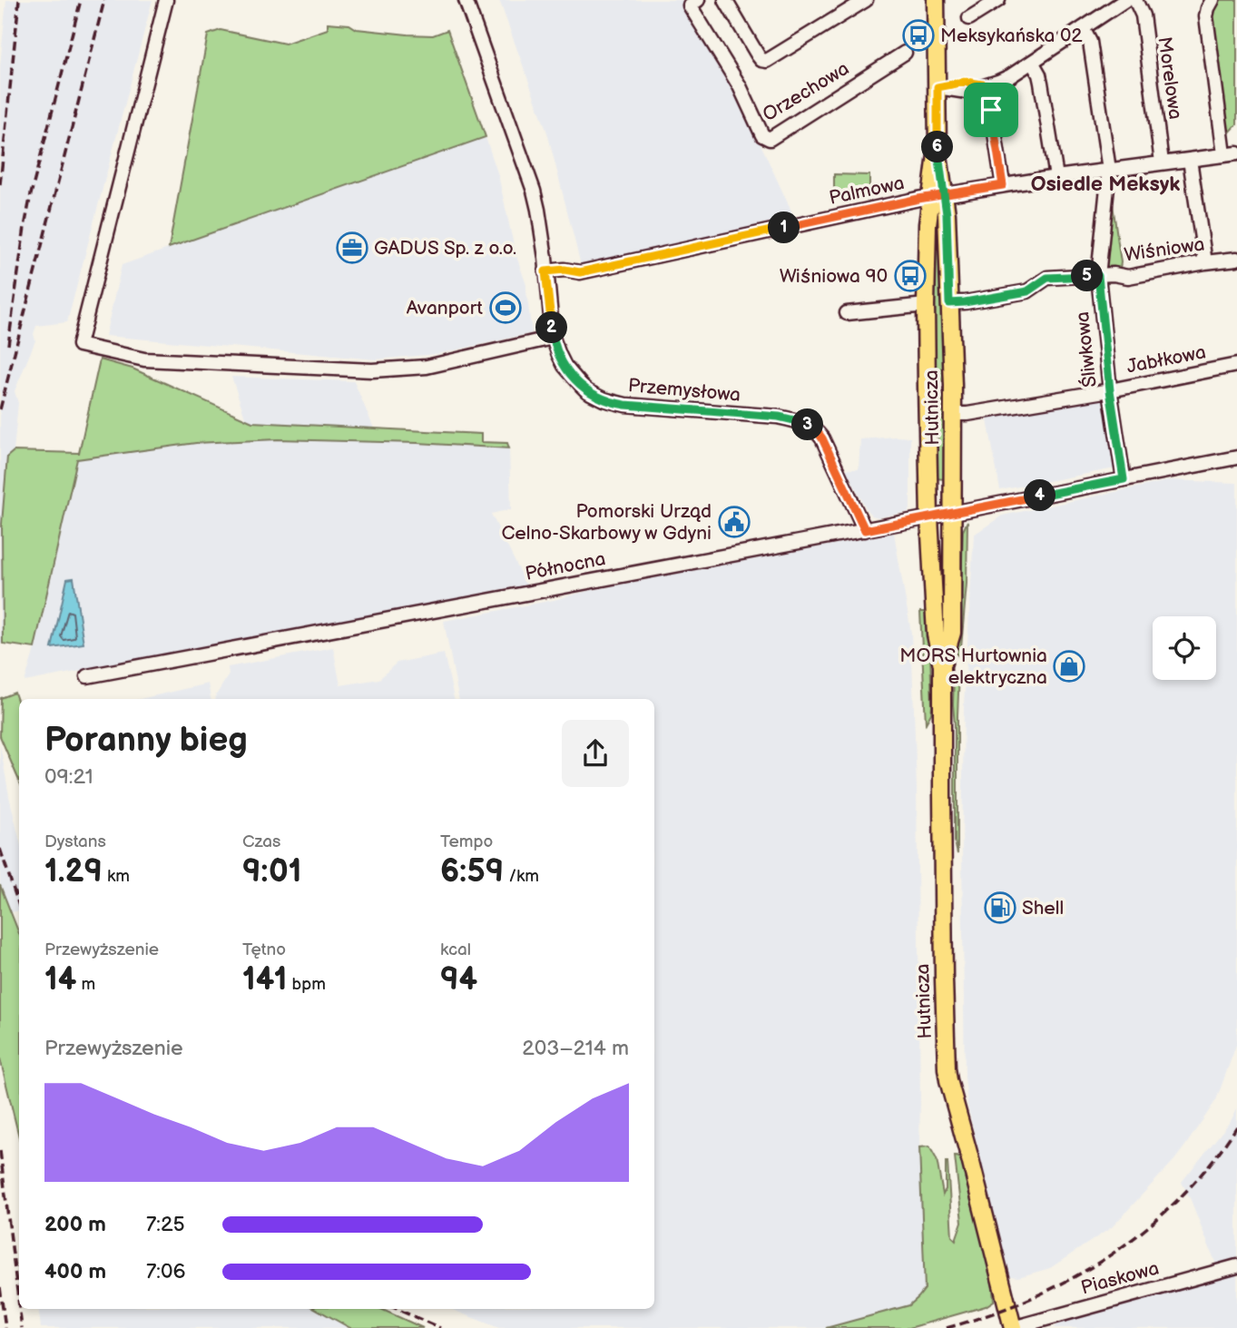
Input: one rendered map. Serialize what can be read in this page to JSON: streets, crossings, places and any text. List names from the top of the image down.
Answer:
{
  "streets": {
    "main road": ["Hutnicza"],
    "street": [
      "Morelowa",
      "Orzechowa",
      "Palmowa",
      "Wiśniowa",
      "Śliwkowa",
      "Jabłkowa",
      "Przemysłowa",
      "Północna",
      "Piaskowa"
    ]
  },
  "crossings": [
    ["Morelowa", "Palmowa"],
    ["Palmowa", "Śliwkowa"],
    ["Palmowa", "Przemysłowa"],
    ["Palmowa", "Hutnicza"],
    ["Wiśniowa", "Śliwkowa"],
    ["Wiśniowa", "Hutnicza"],
    ["Śliwkowa", "Jabłkowa"],
    ["Śliwkowa", "Północna"],
    ["Jabłkowa", "Hutnicza"],
    ["Przemysłowa", "Północna"],
    ["Hutnicza", "Północna"],
    ["Hutnicza", "Piaskowa"]
  ],
  "districts": ["Osiedle Meksyk"],
  "places": {
    "bus stop": ["Meksykańska 02", "Wiśniowa 90"],
    "office": ["GADUS Sp. z o.o."],
    "sports": ["Avanport"],
    "public building": ["Pomorski Urząd Celno-Skarbowy w Gdyni"],
    "shop": ["MORS Hurtownia elektryczna"],
    "fuel station": ["Shell"]
  },
  "page": {
    "pins": [
      "6",
      "1",
      "5",
      "2",
      "3",
      "4"
    ],
    "heading": ["Poranny bieg", "09:21"],
    "stats": [
      ["Dystans", "1.29 km"],
      ["Czas", "9:01"],
      ["Tempo", "6:59 /km"],
      ["Przewyższenie", "14 m"],
      ["Tętno", "141 bpm"],
      ["kcal", "94"]
    ],
    "chart": ["Przewyższenie", "203–214 m"],
    "list": [
      {
        "name": "200 m",
        "note": "7:25"
      },
      {
        "name": "400 m",
        "note": "7:06"
      }
    ]
  }
}
